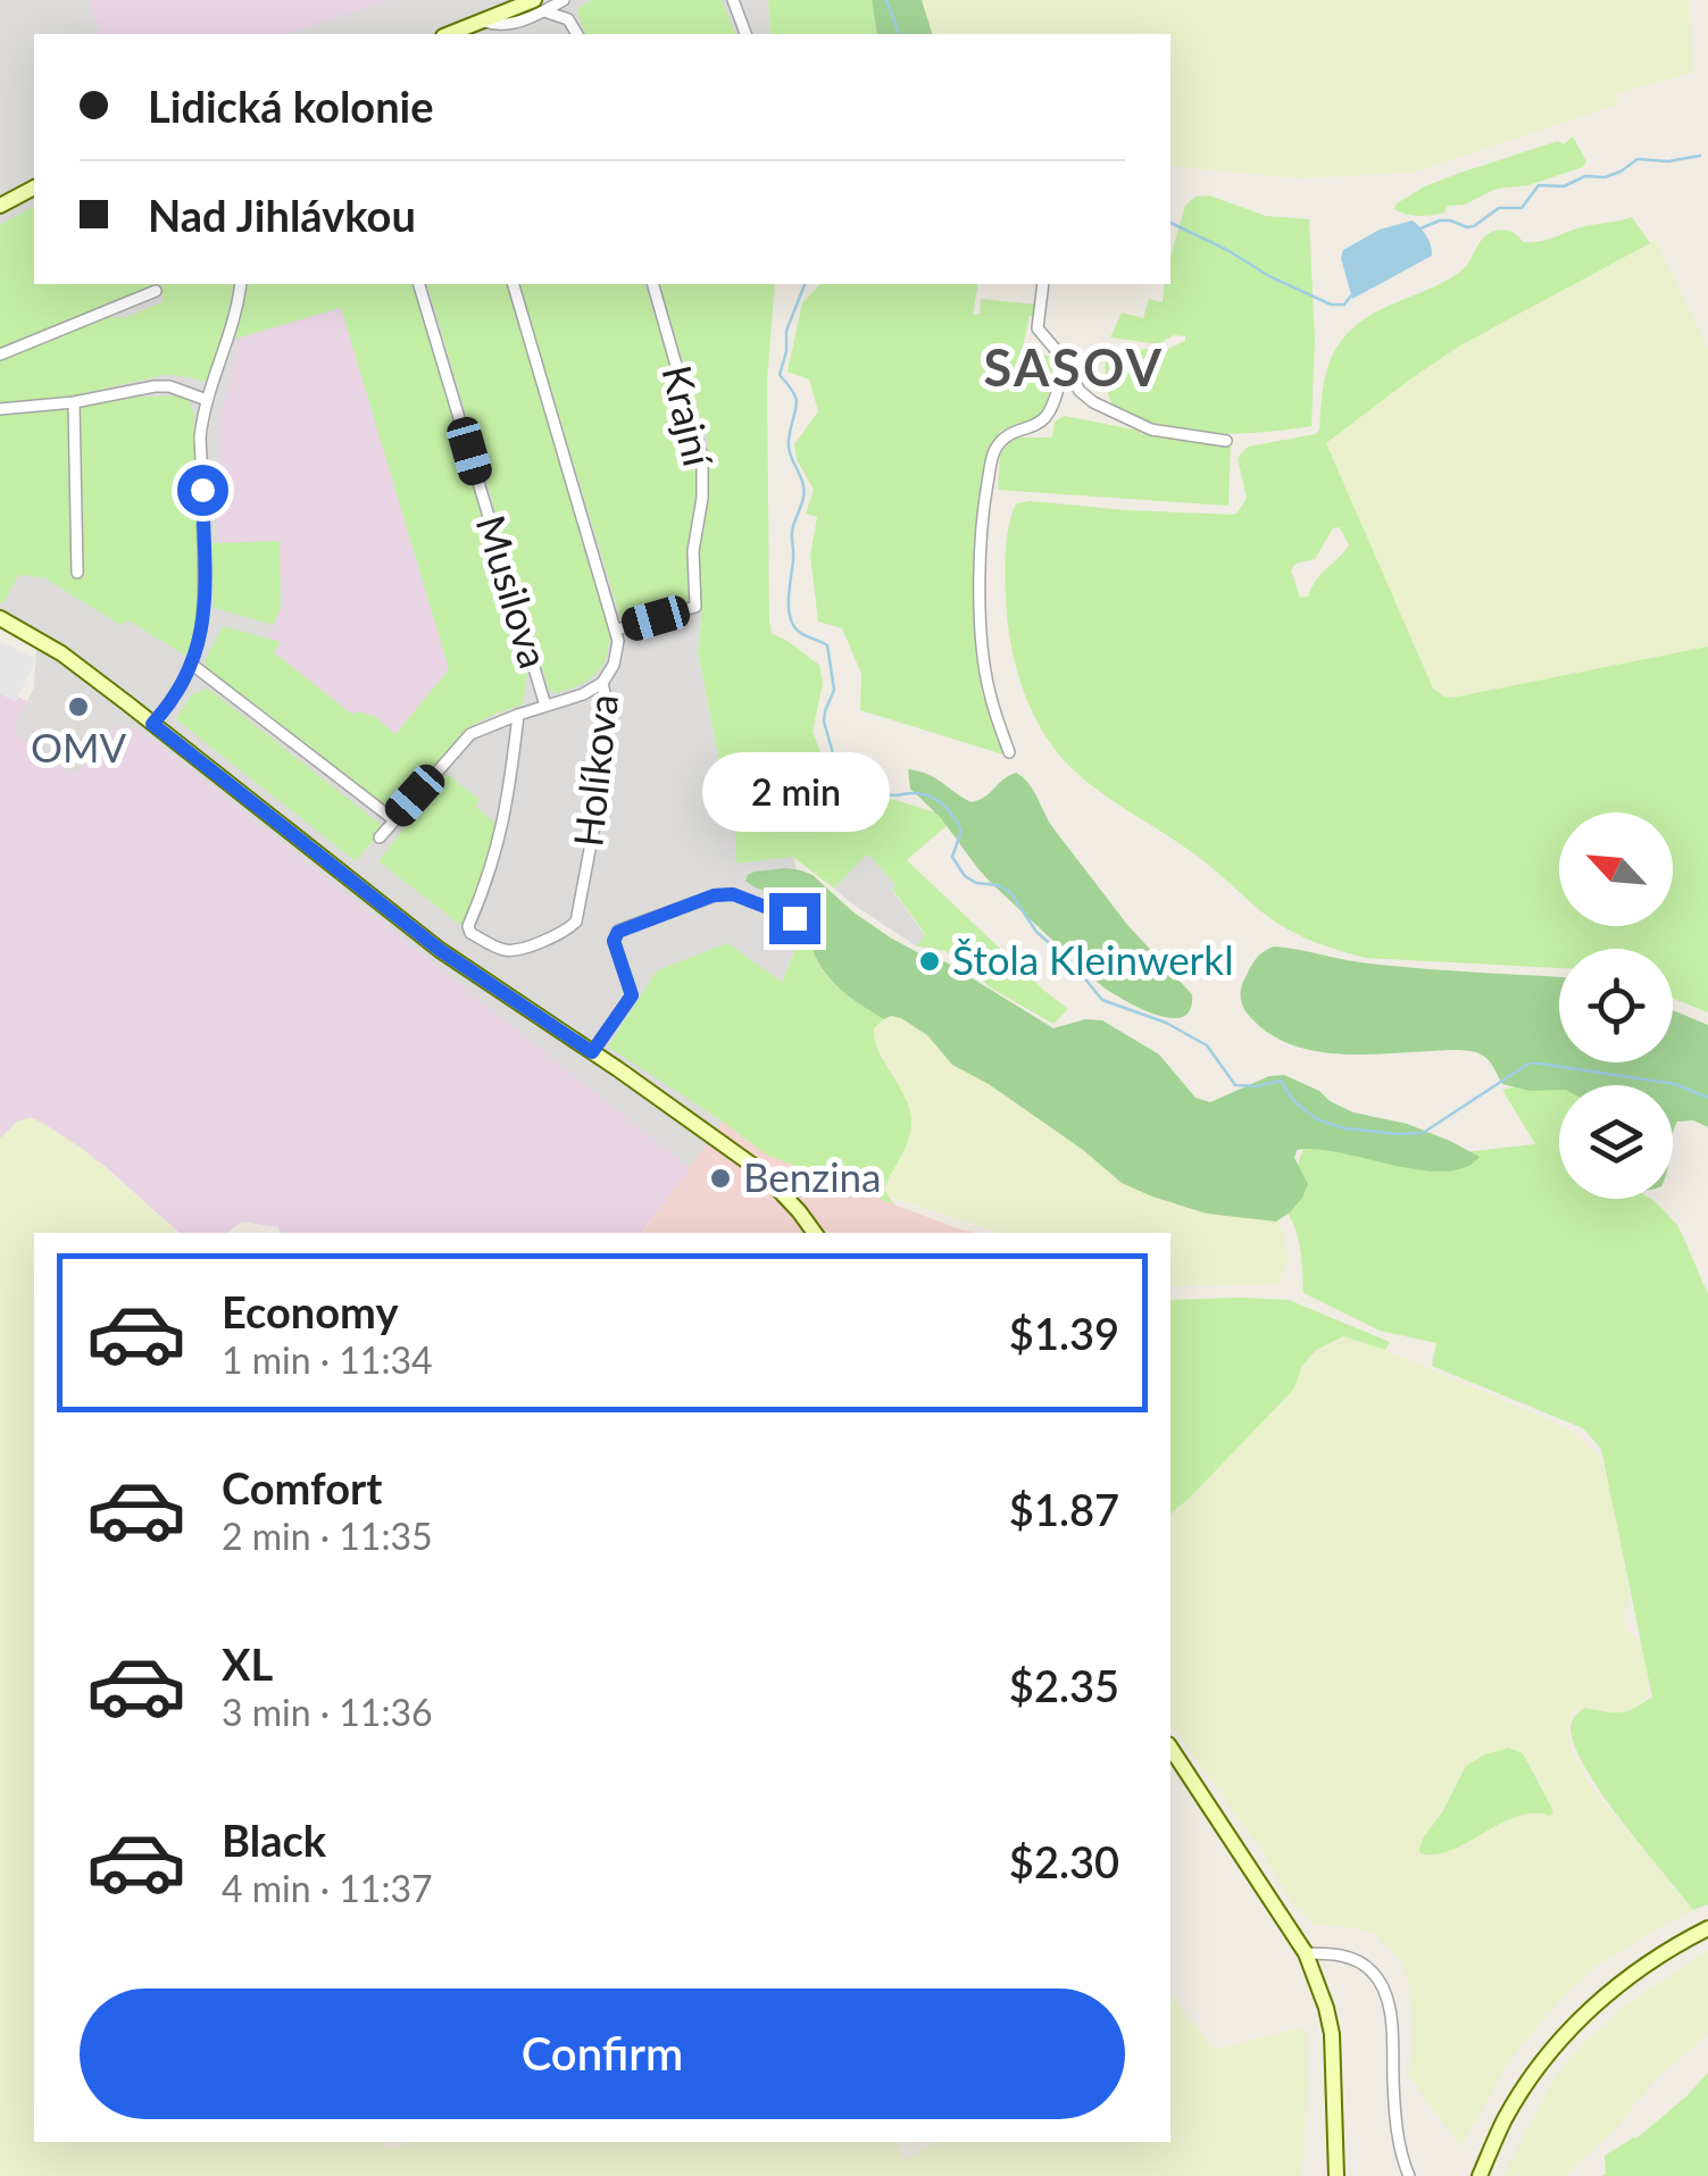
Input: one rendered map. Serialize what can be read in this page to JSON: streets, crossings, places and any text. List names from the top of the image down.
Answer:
{
  "streets": {
    "street": ["Krajní", "Musilova", "Holíkova"]
  },
  "crossings": [
    ["Krajní", "Holíkova"],
    ["Musilova", "Holíkova"]
  ],
  "districts": ["SASOV"],
  "places": ["OMV", "Štola Kleinwerkl", "Benzina"],
  "north": "top left",
  "page": {
    "banner": ["Lidická kolonie", "Nad Jihlávkou"],
    "bubble": "2 min",
    "list": [
      {
        "name": "Economy",
        "note": "1 min · 11:34",
        "value": "$1.39"
      },
      {
        "name": "Comfort",
        "note": "2 min · 11:35",
        "value": "$1.87"
      },
      {
        "name": "XL",
        "note": "3 min · 11:36",
        "value": "$2.35"
      },
      {
        "name": "Black",
        "note": "4 min · 11:37",
        "value": "$2.30"
      }
    ],
    "buttons": "Confirm"
  }
}
